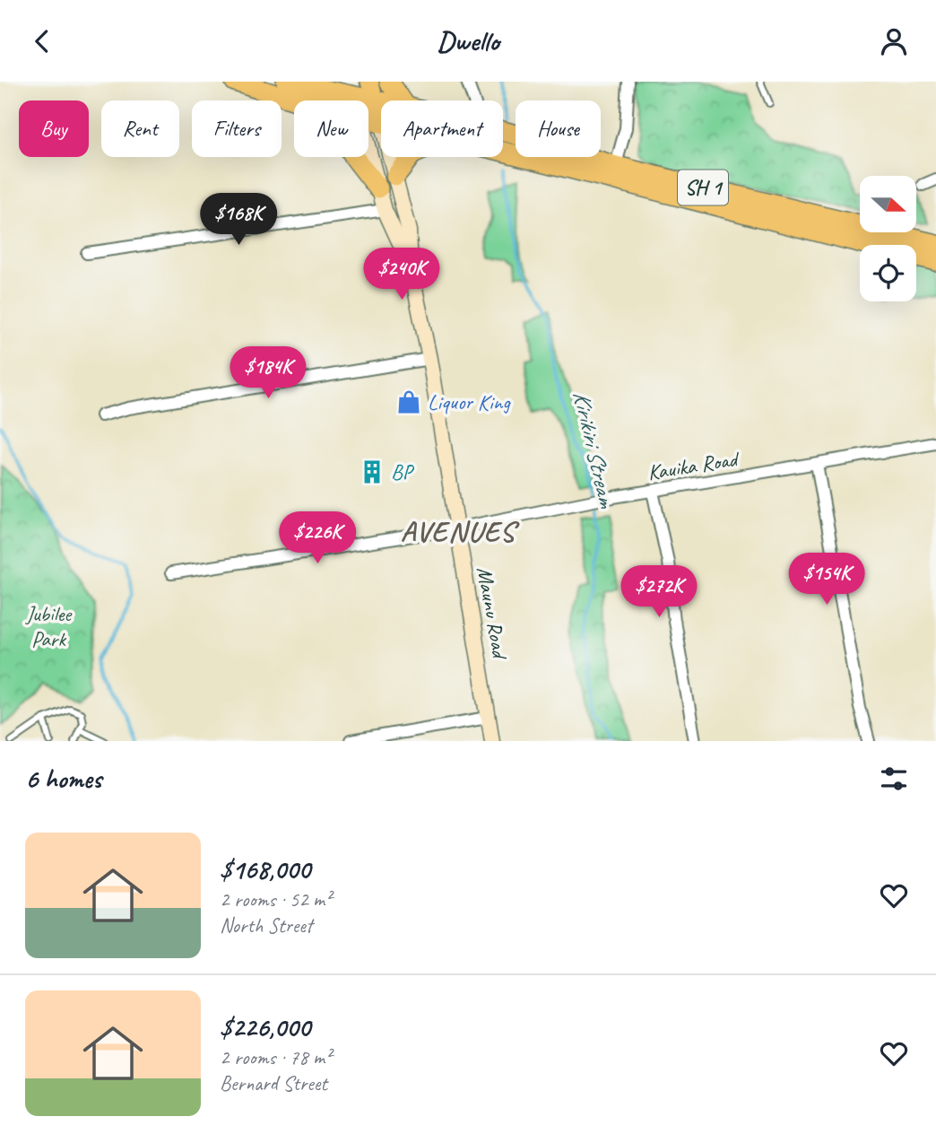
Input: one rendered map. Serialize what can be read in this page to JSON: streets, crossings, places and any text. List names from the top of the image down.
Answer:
{
  "streets": {
    "highway": ["SH 1"],
    "main road": ["Maunu Road"],
    "street": ["Kauika Road"]
  },
  "crossings": [
    ["SH 1", "Maunu Road"],
    ["Kauika Road", "Maunu Road"]
  ],
  "districts": ["AVENUES"],
  "water": ["Kirikiri Stream"],
  "parks": ["Jubilee Park"],
  "places": {
    "shop": ["Liquor King"],
    "building": ["BP"]
  },
  "north": "right",
  "page": {
    "header": "Dwello",
    "chip": [
      "Buy",
      "Rent",
      "Filters",
      "New",
      "Apartment",
      "House"
    ],
    "price": [
      "$168K",
      "$240K",
      "$184K",
      "$226K",
      "$154K",
      "$272K"
    ],
    "heading": "6 homes",
    "list": [
      {
        "name": "$168,000",
        "note": "2 rooms · 52 m² · North Street"
      },
      {
        "name": "$226,000",
        "note": "2 rooms · 78 m² · Bernard Street"
      }
    ]
  }
}
